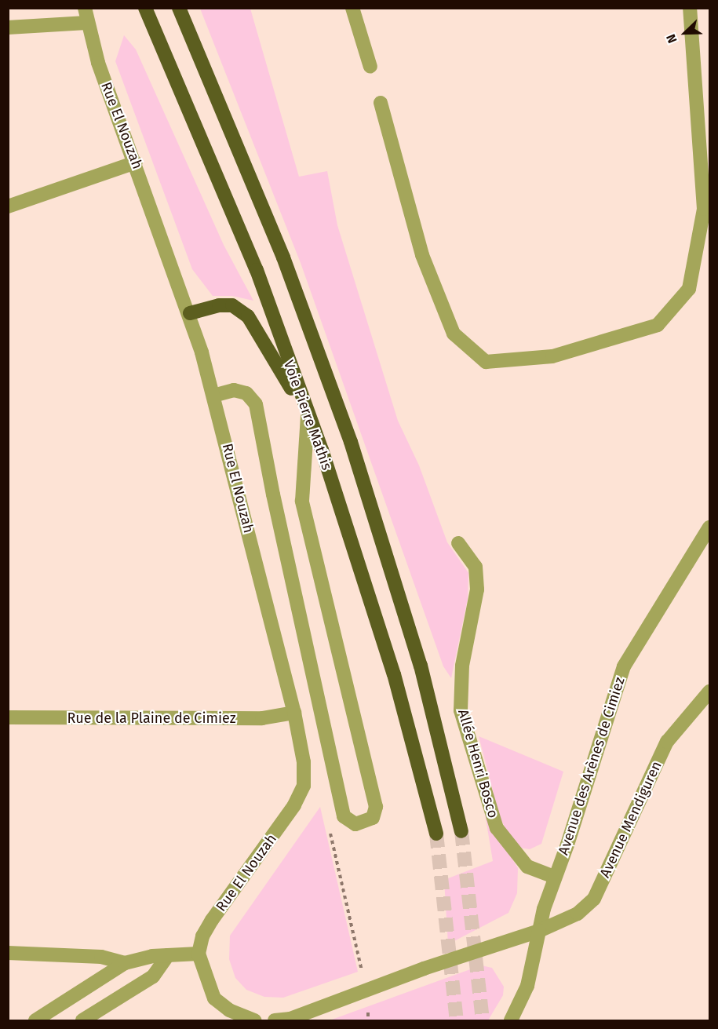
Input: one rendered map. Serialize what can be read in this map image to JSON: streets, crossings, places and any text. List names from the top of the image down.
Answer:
{
  "streets": {
    "highway": ["Voie Pierre Mathis"],
    "street": [
      "Rue El Nouzah",
      "Rue de la Plaine de Cimiez",
      "Allée Henri Bosco",
      "Avenue des Arènes de Cimiez",
      "Avenue Mendiguren"
    ]
  },
  "crossings": [
    ["Rue El Nouzah", "Rue de la Plaine de Cimiez"],
    ["Allée Henri Bosco", "Avenue des Arènes de Cimiez"],
    ["Avenue des Arènes de Cimiez", "Avenue Mendiguren"]
  ],
  "north": "bottom left"
}
